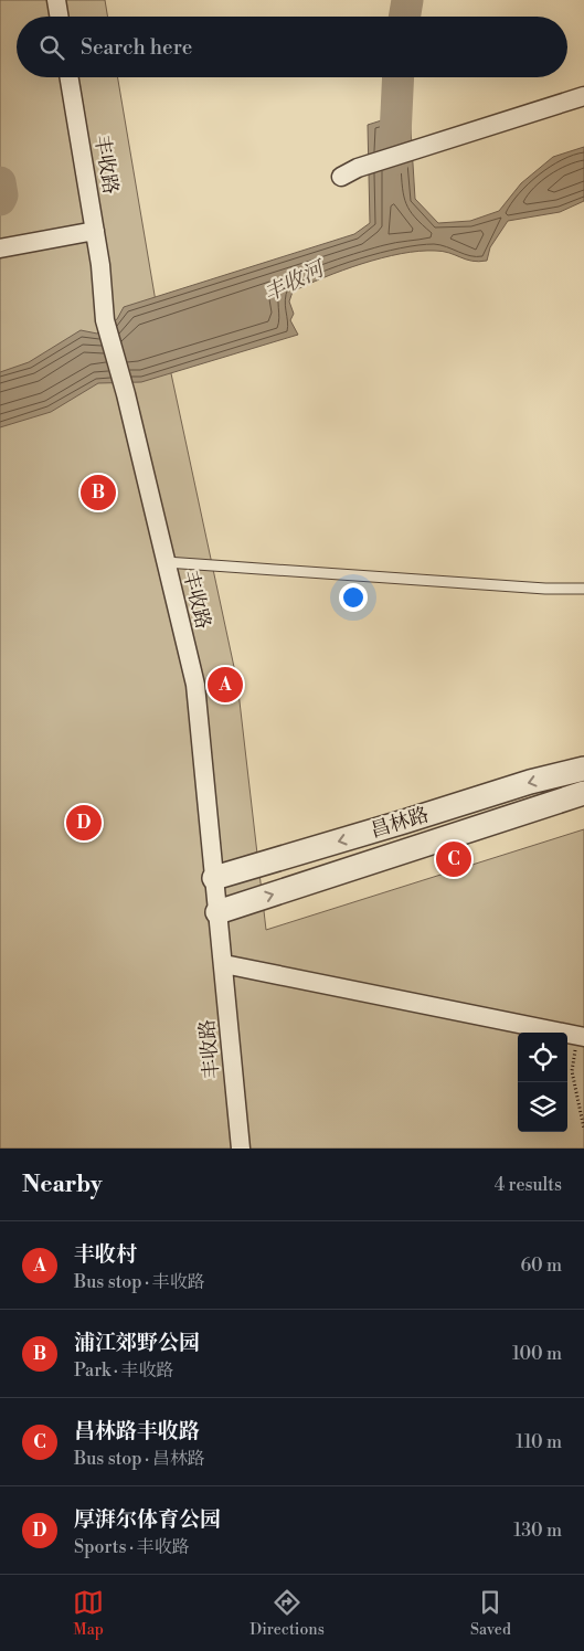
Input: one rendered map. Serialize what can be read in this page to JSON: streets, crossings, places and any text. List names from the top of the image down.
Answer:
{
  "streets": {
    "street": ["丰收路", "昌林路"]
  },
  "crossings": [
    ["丰收路", "昌林路"]
  ],
  "water": ["丰收河"],
  "page": {
    "search": "Search here",
    "pins": [
      "B",
      "A",
      "D",
      "C"
    ],
    "heading": ["Nearby", "4 results"],
    "list": [
      {
        "mark": "A",
        "name": "丰收村",
        "note": "Bus stop · 丰收路",
        "value": "60 m"
      },
      {
        "mark": "B",
        "name": "浦江郊野公园",
        "note": "Park · 丰收路",
        "value": "100 m"
      },
      {
        "mark": "C",
        "name": "昌林路丰收路",
        "note": "Bus stop · 昌林路",
        "value": "110 m"
      },
      {
        "mark": "D",
        "name": "厚湃尔体育公园",
        "note": "Sports · 丰收路",
        "value": "130 m"
      }
    ],
    "nav": ["Map", "Directions", "Saved"]
  }
}
